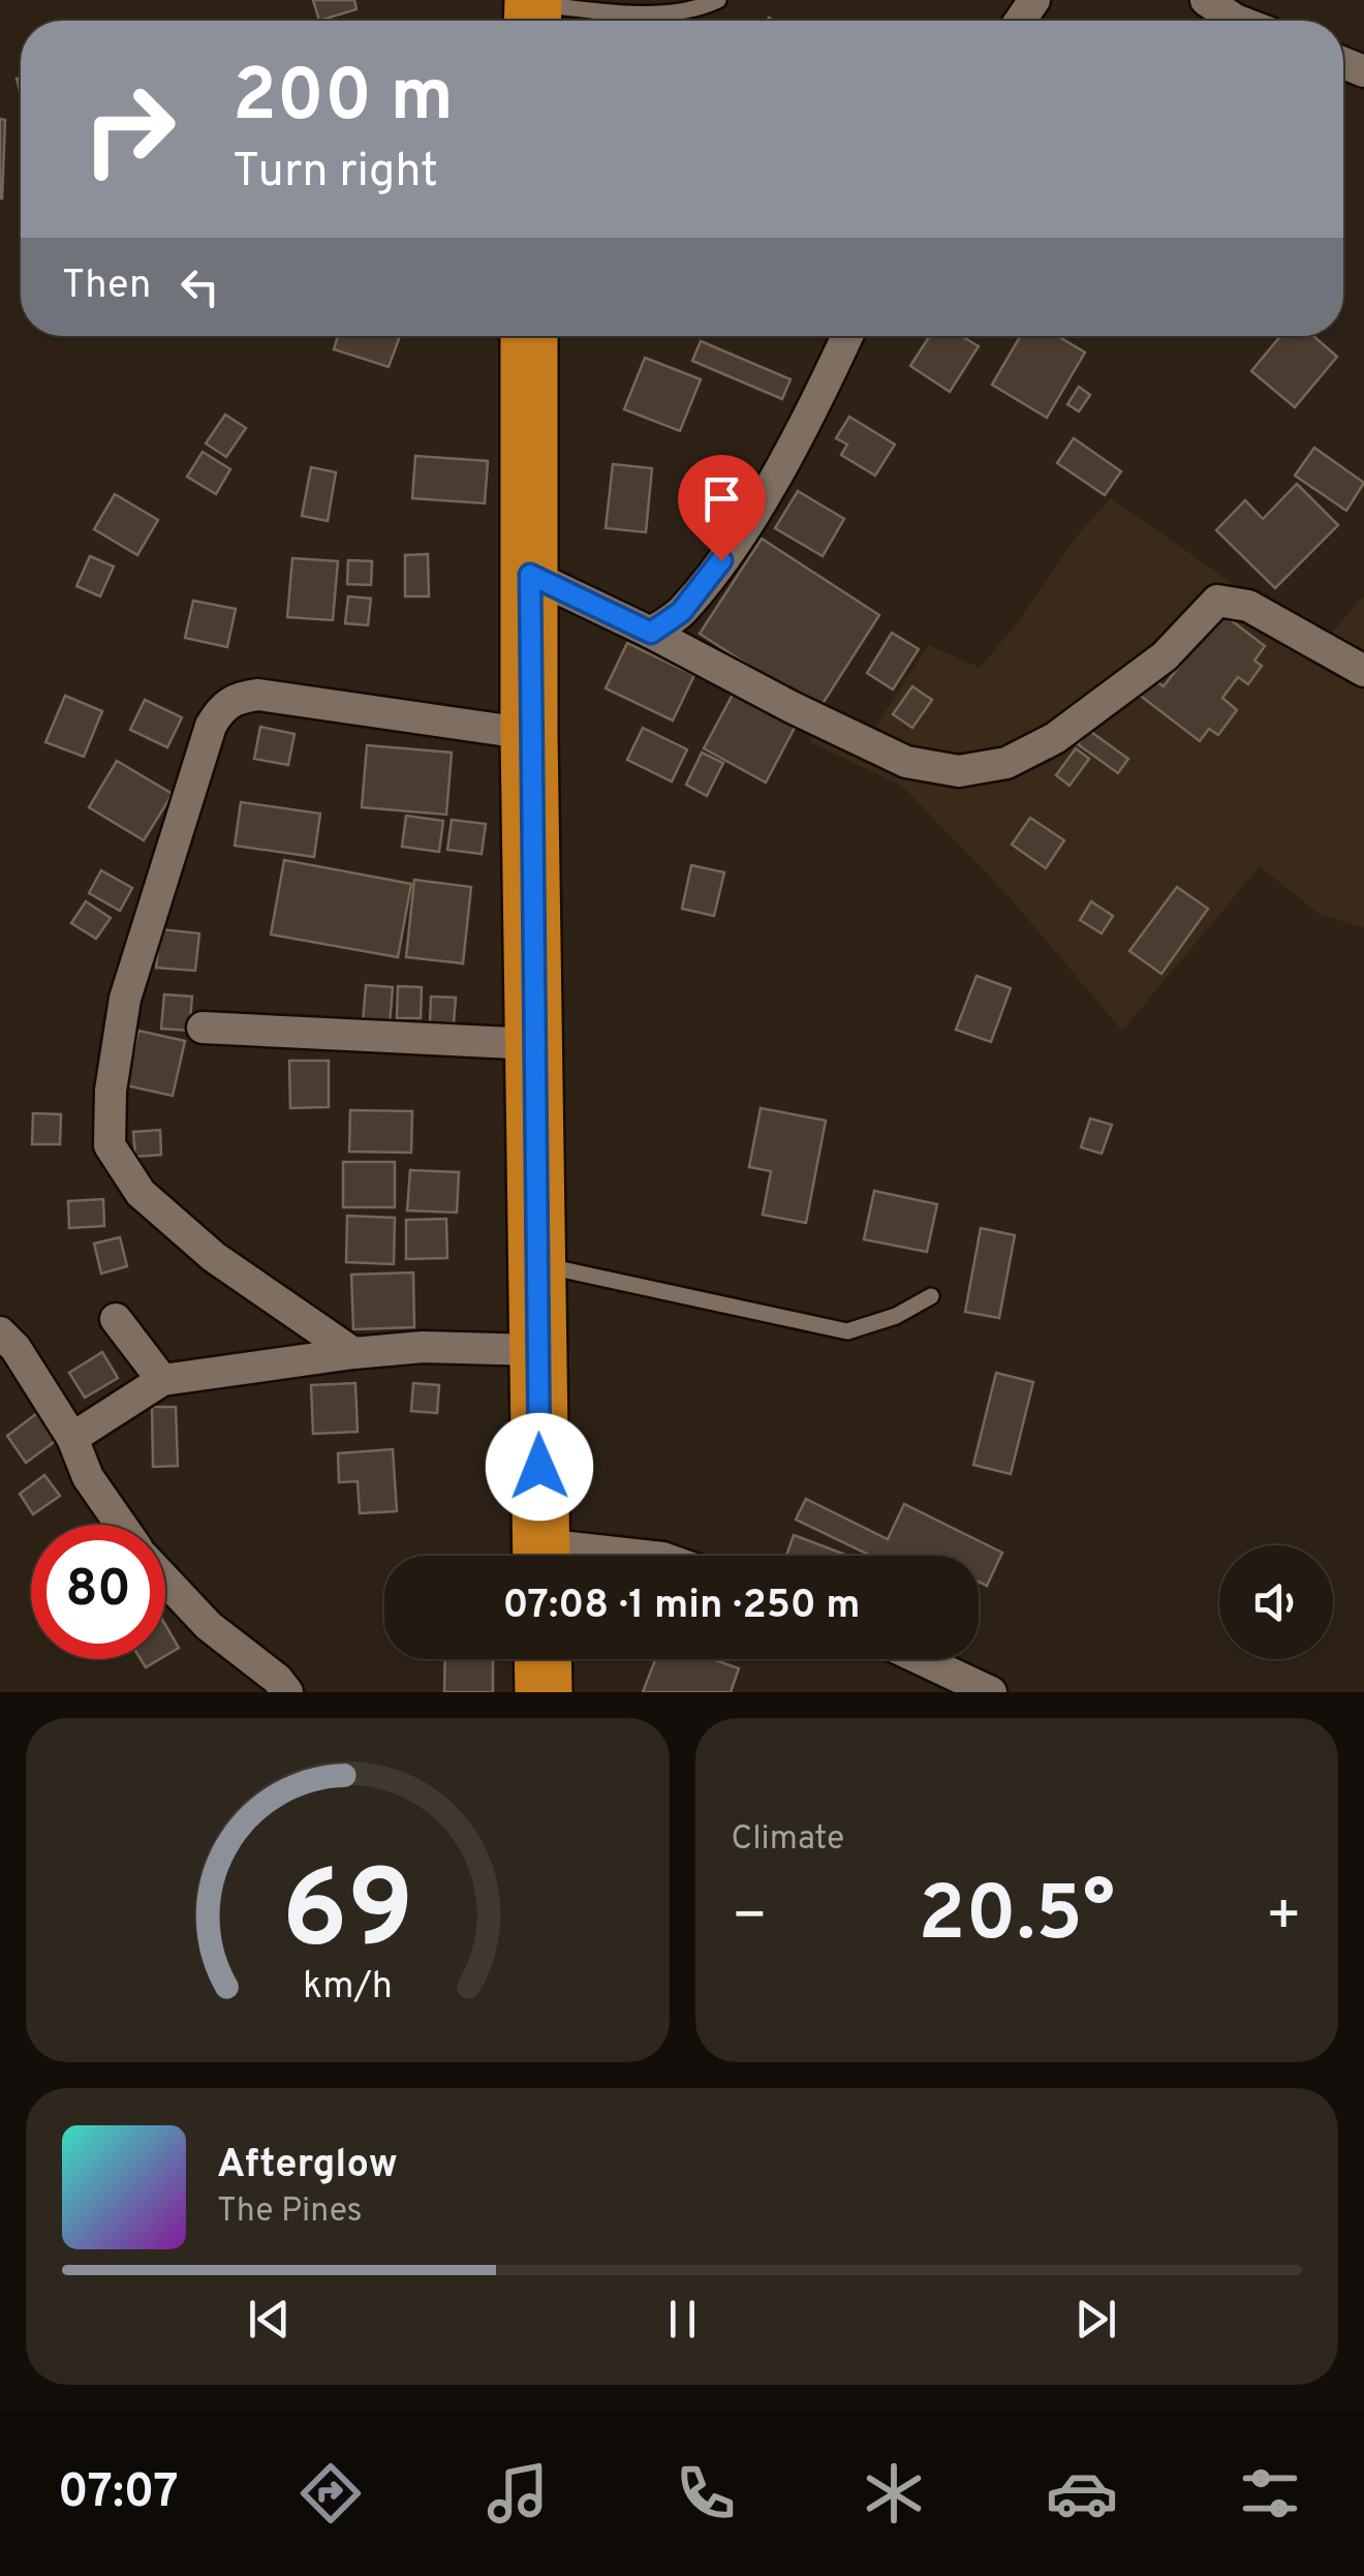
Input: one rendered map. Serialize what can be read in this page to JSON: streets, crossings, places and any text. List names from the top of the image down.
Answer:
{
  "page": {
    "turn": ["200 m", "Turn right"],
    "then": "Then",
    "limit": "80",
    "trip": "07:08 · 1 min · 250 m",
    "tile": "Climate",
    "heat": ["−", "20.5°", "+"],
    "song": ["Afterglow", "The Pines"],
    "tabs": "07:07",
    "gauge": ["69", "km/h"]
  }
}
